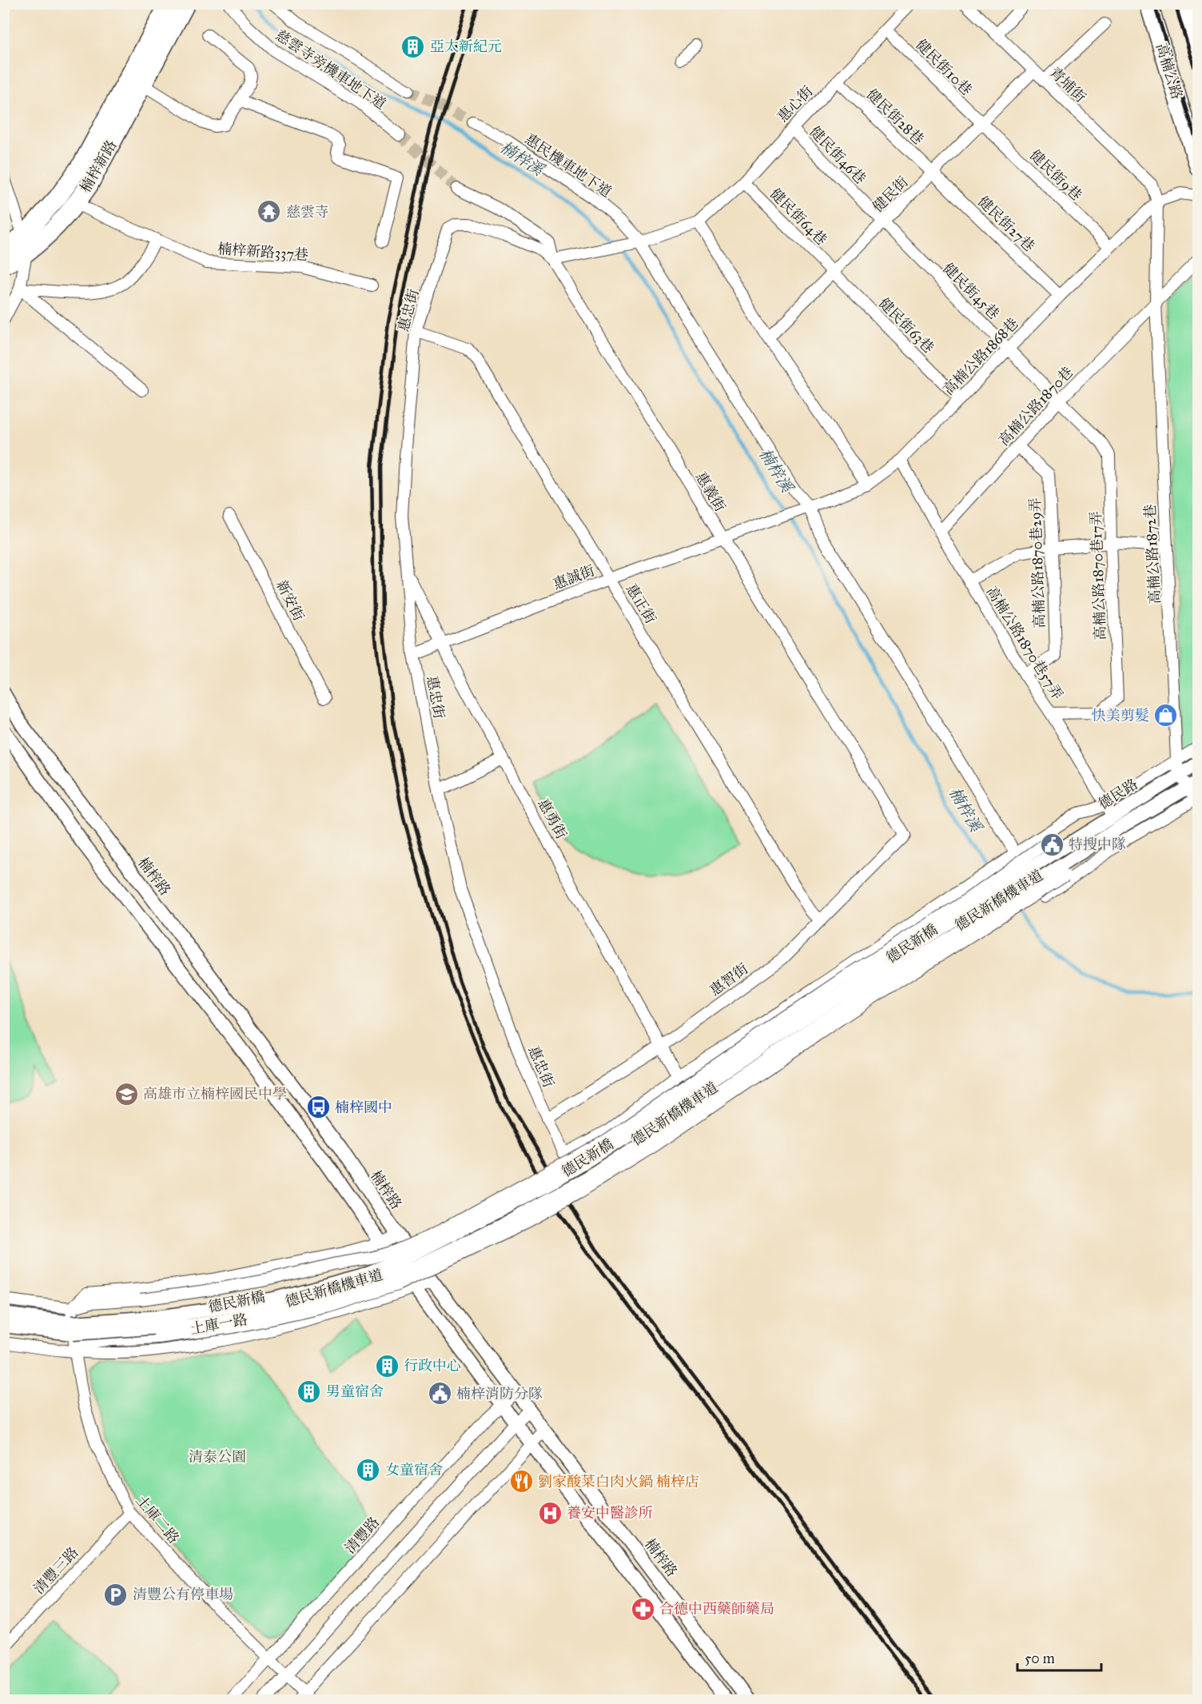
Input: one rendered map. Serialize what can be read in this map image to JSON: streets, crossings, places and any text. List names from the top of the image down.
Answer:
{
  "streets": {
    "main road": ["高楠公路", "楠梓新路"],
    "street": [
      "健民街10巷",
      "慈雲寺旁機車地下道",
      "青埔街",
      "惠心街",
      "健民街28巷",
      "健民街46巷",
      "惠民機車地下道",
      "健民街9巷",
      "健民街",
      "健民街64巷",
      "健民街27巷",
      "楠梓新路337巷",
      "健民街45巷",
      "惠忠街",
      "健民街63巷",
      "高楠公路1868巷",
      "高楠公路1870巷",
      "惠義街",
      "高楠公路1872巷",
      "高楠公路1870巷29弄",
      "高楠公路1870巷17弄",
      "惠誠街",
      "新安街",
      "惠正街",
      "高楠公路1870巷57弄",
      "德民路",
      "惠勇街",
      "楠梓路",
      "德民新橋機車道",
      "德民新橋",
      "惠智街",
      "土庫一路",
      "土庫二路",
      "清豐路",
      "清豐三路"
    ]
  },
  "crossings": [
    ["健民街10巷", "惠心街"],
    ["健民街10巷", "健民街9巷"],
    ["健民街10巷", "健民街"],
    ["青埔街", "健民街"],
    ["青埔街", "高楠公路1872巷"],
    ["惠心街", "健民街28巷"],
    ["惠心街", "健民街46巷"],
    ["惠心街", "健民街64巷"],
    ["健民街28巷", "健民街"],
    ["健民街28巷", "健民街27巷"],
    ["健民街46巷", "健民街"],
    ["健民街46巷", "健民街45巷"],
    ["惠民機車地下道", "高楠公路1868巷"],
    ["惠民機車地下道", "高楠公路1870巷57弄"],
    ["惠民機車地下道", "德民新橋機車道"],
    ["楠梓新路", "楠梓新路337巷"],
    ["健民街9巷", "健民街"],
    ["健民街9巷", "高楠公路1868巷"],
    ["健民街", "健民街64巷"],
    ["健民街", "健民街27巷"],
    ["健民街", "健民街45巷"],
    ["健民街", "健民街63巷"],
    ["健民街64巷", "健民街63巷"],
    ["健民街27巷", "高楠公路1868巷"],
    ["健民街45巷", "高楠公路1868巷"],
    ["健民街45巷", "高楠公路1870巷"],
    ["健民街45巷", "高楠公路1870巷17弄"],
    ["惠忠街", "惠義街"],
    ["惠忠街", "惠誠街"],
    ["惠忠街", "惠正街"],
    ["惠忠街", "惠勇街"],
    ["惠忠街", "惠智街"],
    ["健民街63巷", "高楠公路1868巷"],
    ["高楠公路1868巷", "高楠公路1872巷"],
    ["高楠公路1868巷", "惠誠街"],
    ["高楠公路1868巷", "高楠公路1870巷57弄"],
    ["高楠公路1870巷", "高楠公路1872巷"],
    ["高楠公路1870巷", "高楠公路1870巷29弄"],
    ["高楠公路1870巷", "高楠公路1870巷17弄"],
    ["高楠公路1870巷", "高楠公路1870巷57弄"],
    ["惠義街", "惠誠街"],
    ["惠義街", "惠智街"],
    ["高楠公路1872巷", "德民路"],
    ["高楠公路1870巷29弄", "高楠公路1870巷57弄"],
    ["高楠公路1870巷17弄", "高楠公路1870巷57弄"],
    ["惠誠街", "惠正街"],
    ["惠誠街", "惠勇街"],
    ["惠正街", "惠智街"],
    ["高楠公路1870巷57弄", "德民路"],
    ["高楠公路1870巷57弄", "德民新橋機車道"],
    ["德民路", "德民新橋機車道"],
    ["德民路", "德民新橋"],
    ["惠勇街", "惠智街"],
    ["楠梓路", "土庫一路"],
    ["楠梓路", "清豐路"],
    ["德民新橋機車道", "德民新橋"],
    ["德民新橋機車道", "土庫一路"],
    ["德民新橋機車道", "土庫二路"],
    ["德民新橋", "土庫二路"],
    ["土庫一路", "土庫二路"],
    ["土庫二路", "清豐路"],
    ["土庫二路", "清豐三路"]
  ],
  "water": ["楠梓溪"],
  "parks": ["清泰公園"],
  "places": {
    "building": [
      "亞太新紀元",
      "行政中心",
      "男童宿舍",
      "女童宿舍"
    ],
    "temple": ["慈雲寺"],
    "shop": ["快美剪髮"],
    "public building": ["特搜中隊", "楠梓消防分隊"],
    "school or university": ["高雄市立楠梓國民中學"],
    "bus stop": ["楠梓國中"],
    "restaurant": ["劉家酸菜白肉火鍋 楠梓店"],
    "hospital": ["養安中醫診所"],
    "parking": ["清豐公有停車場"],
    "pharmacy": ["合德中西藥師藥局"]
  },
  "scale_bar": "50 m"
}
